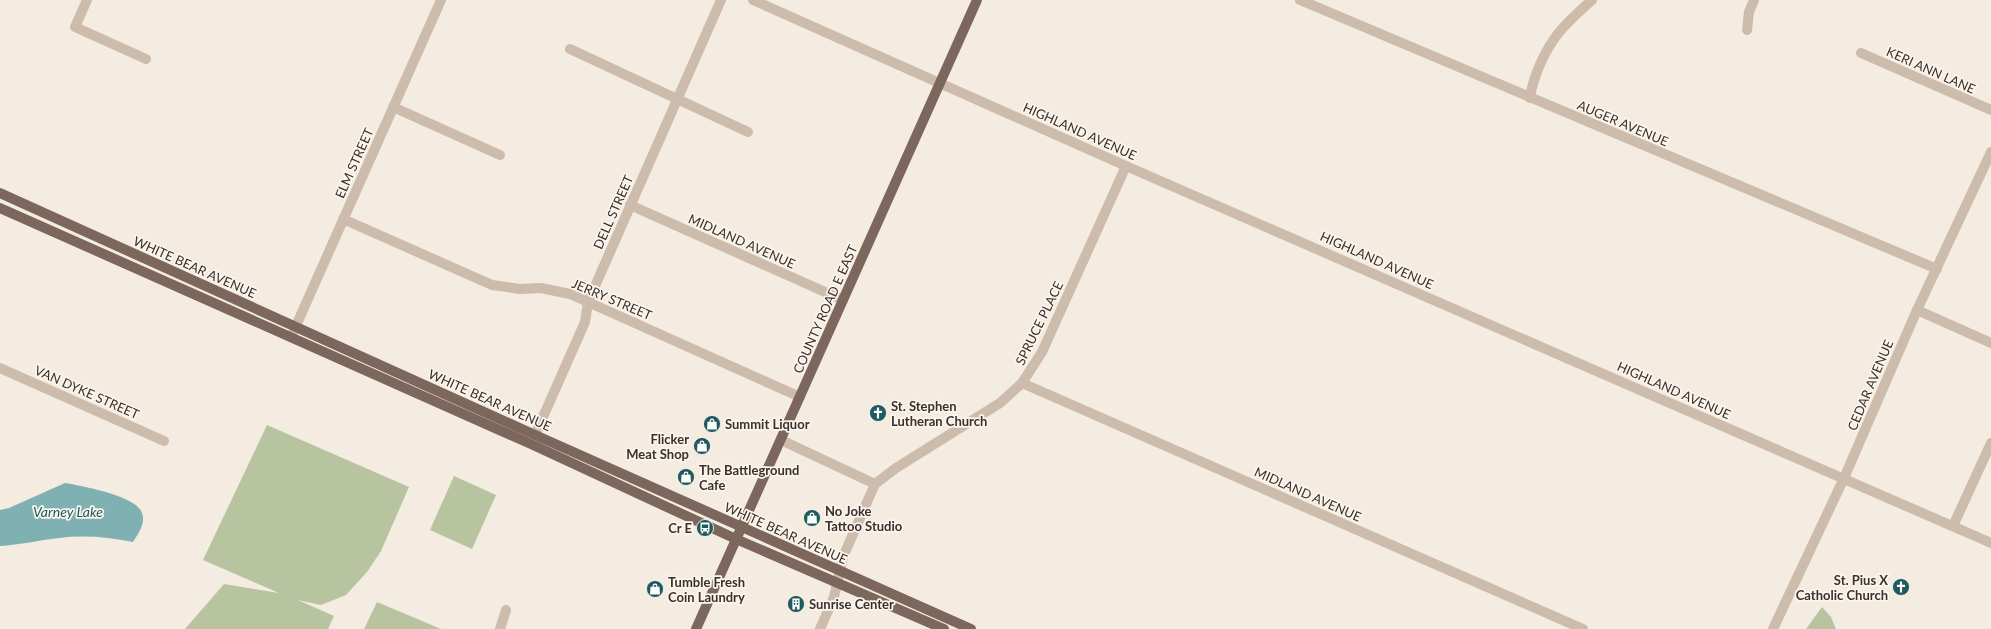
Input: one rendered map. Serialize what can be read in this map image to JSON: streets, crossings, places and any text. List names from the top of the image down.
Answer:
{
  "streets": {
    "main road": ["WHITE BEAR AVENUE", "COUNTY ROAD E EAST"],
    "street": [
      "KERI ANN LANE",
      "AUGER AVENUE",
      "HIGHLAND AVENUE",
      "ELM STREET",
      "DELL STREET",
      "MIDLAND AVENUE",
      "JERRY STREET",
      "SPRUCE PLACE",
      "CEDAR AVENUE",
      "VAN DYKE STREET"
    ]
  },
  "crossings": [
    ["AUGER AVENUE", "CEDAR AVENUE"],
    ["HIGHLAND AVENUE", "COUNTY ROAD E EAST"],
    ["HIGHLAND AVENUE", "SPRUCE PLACE"],
    ["HIGHLAND AVENUE", "CEDAR AVENUE"],
    ["ELM STREET", "WHITE BEAR AVENUE"],
    ["ELM STREET", "JERRY STREET"],
    ["DELL STREET", "MIDLAND AVENUE"],
    ["DELL STREET", "WHITE BEAR AVENUE"],
    ["DELL STREET", "JERRY STREET"],
    ["MIDLAND AVENUE", "COUNTY ROAD E EAST"],
    ["MIDLAND AVENUE", "SPRUCE PLACE"],
    ["WHITE BEAR AVENUE", "COUNTY ROAD E EAST"],
    ["WHITE BEAR AVENUE", "SPRUCE PLACE"],
    ["JERRY STREET", "COUNTY ROAD E EAST"]
  ],
  "water": ["Varney Lake"],
  "places": {
    "church": ["St. Stephen Lutheran Church", "St. Pius X Catholic Church"],
    "shop": [
      "Summit Liquor",
      "Flicker Meat Shop",
      "The Battleground Cafe",
      "No Joke Tattoo Studio",
      "Tumble Fresh Coin Laundry"
    ],
    "bus stop": ["Cr E"],
    "building": ["Sunrise Center"]
  }
}
